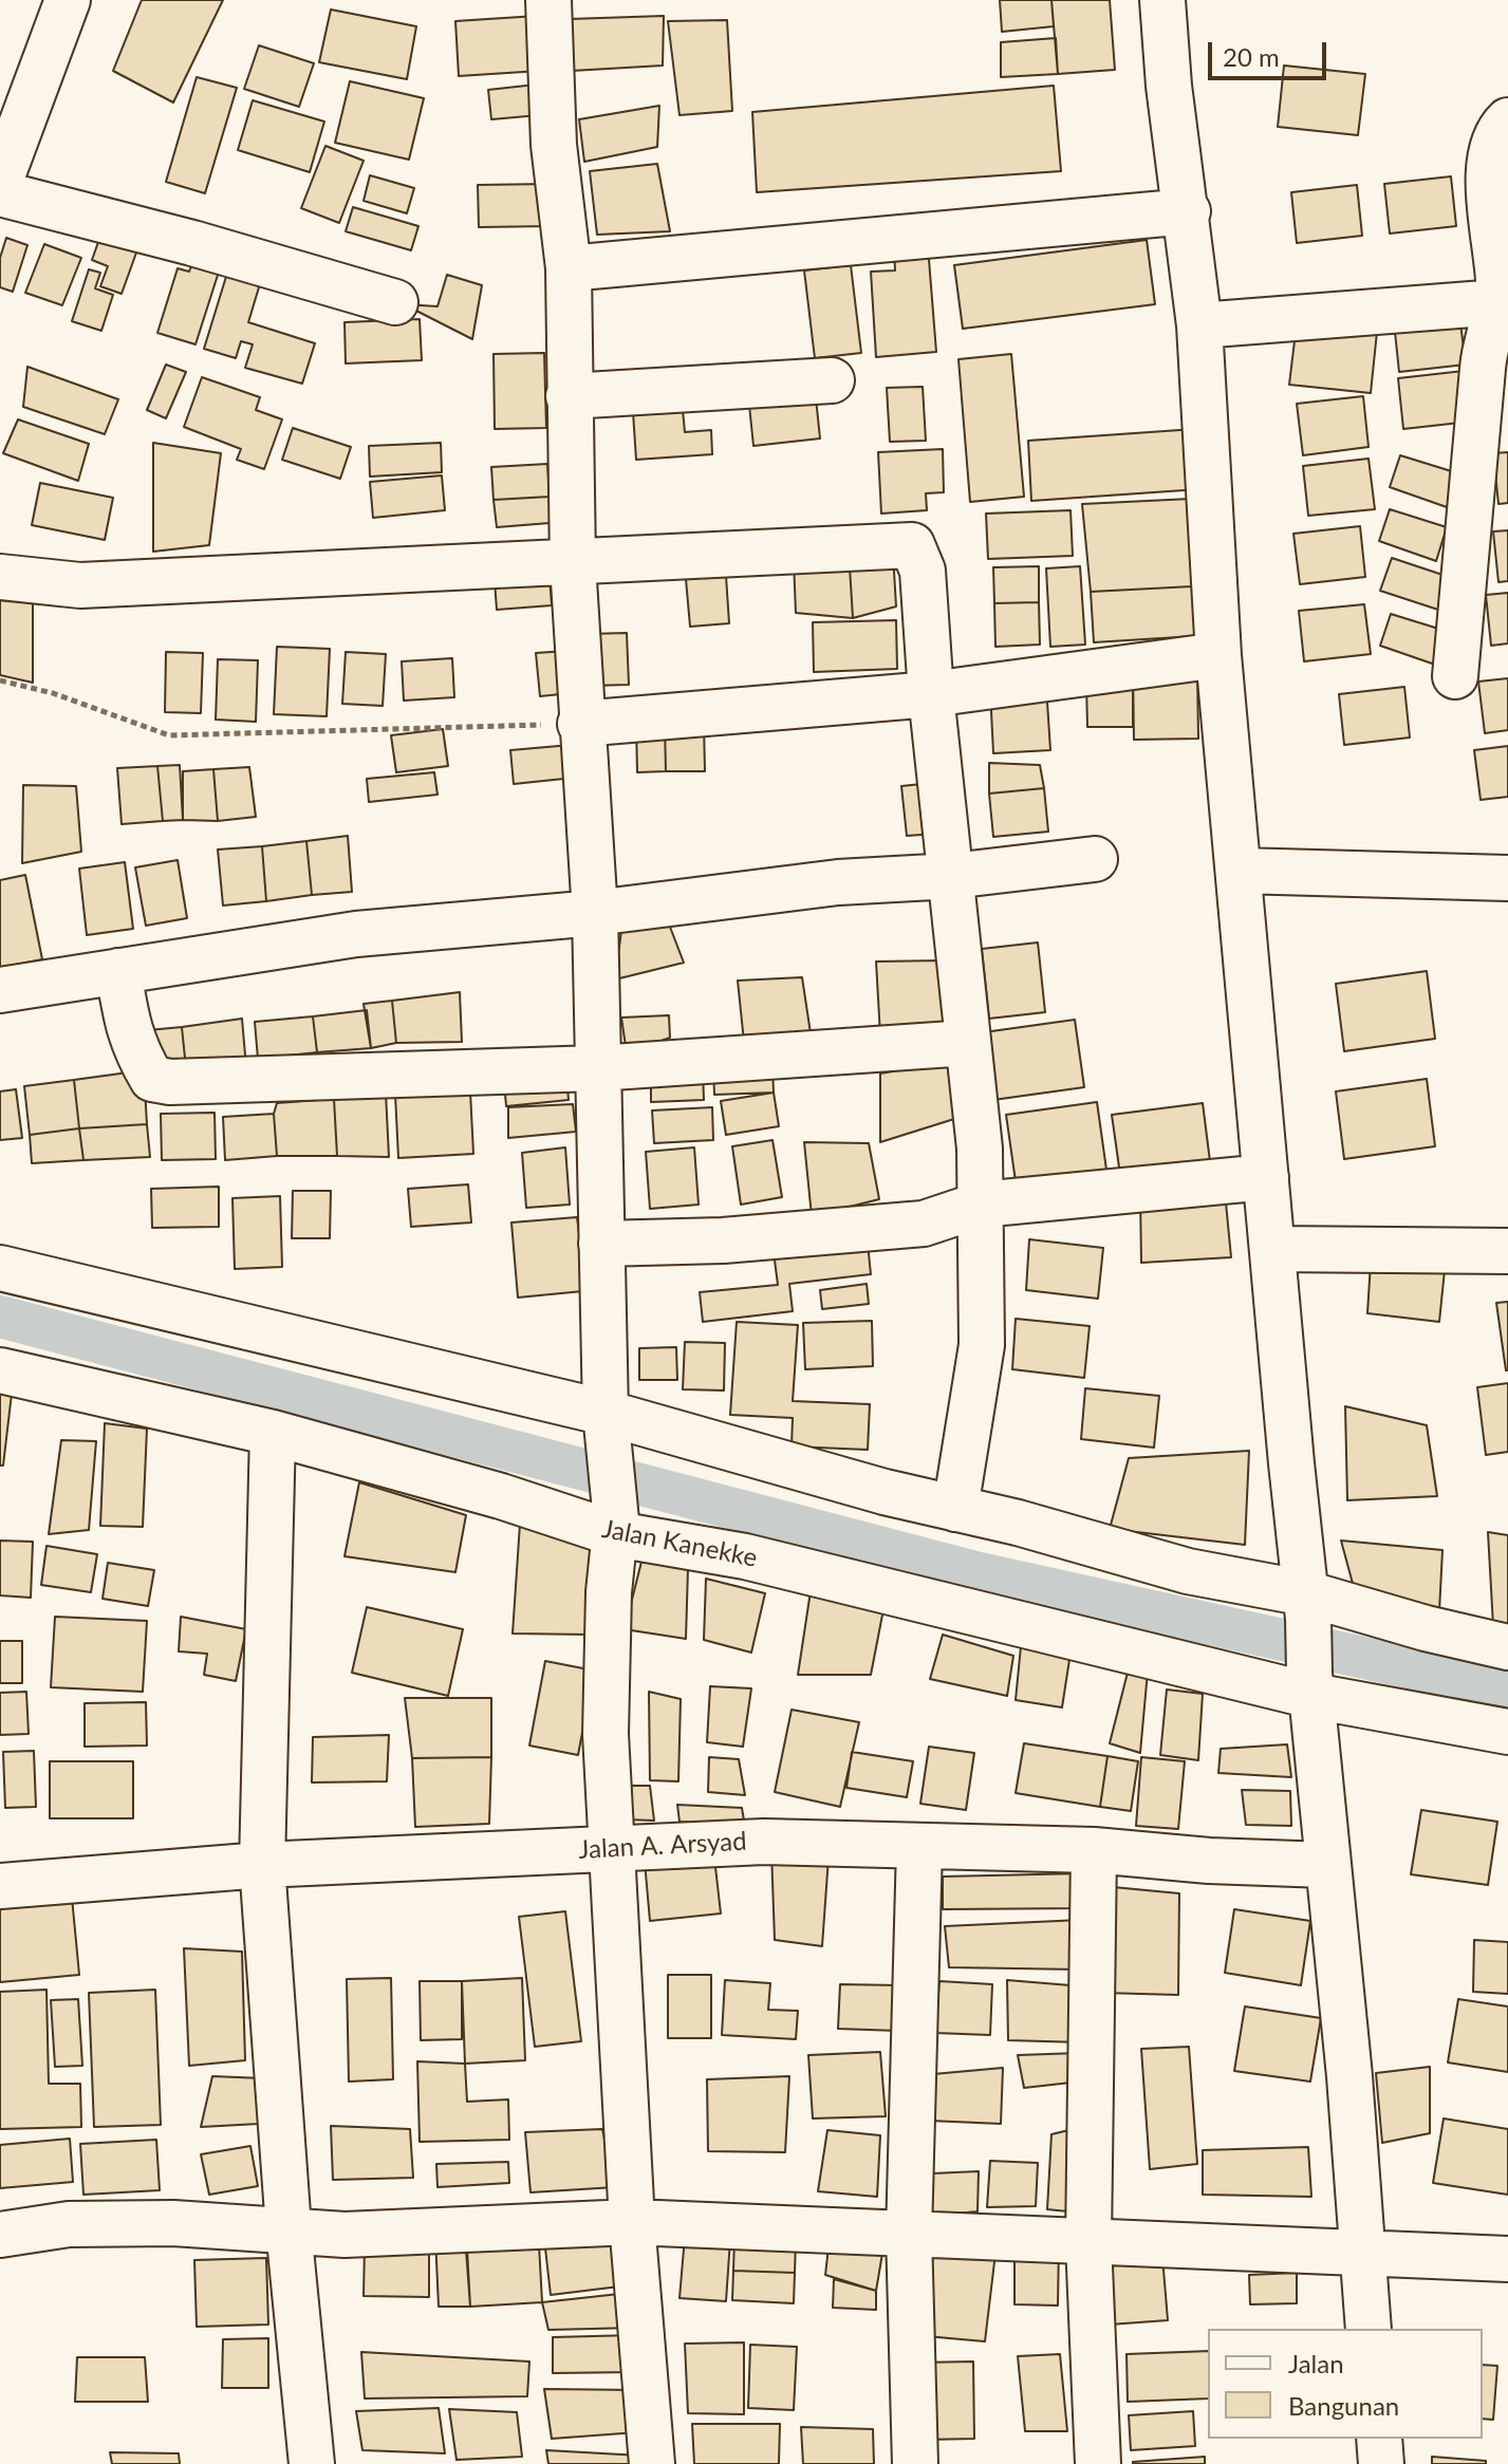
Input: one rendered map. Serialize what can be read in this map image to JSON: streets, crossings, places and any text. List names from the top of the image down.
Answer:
{
  "streets": {
    "street": ["Jalan Kanekke", "Jalan A. Arsyad"]
  },
  "legend": ["Jalan", "Bangunan"],
  "scale_bar": "20 m"
}
